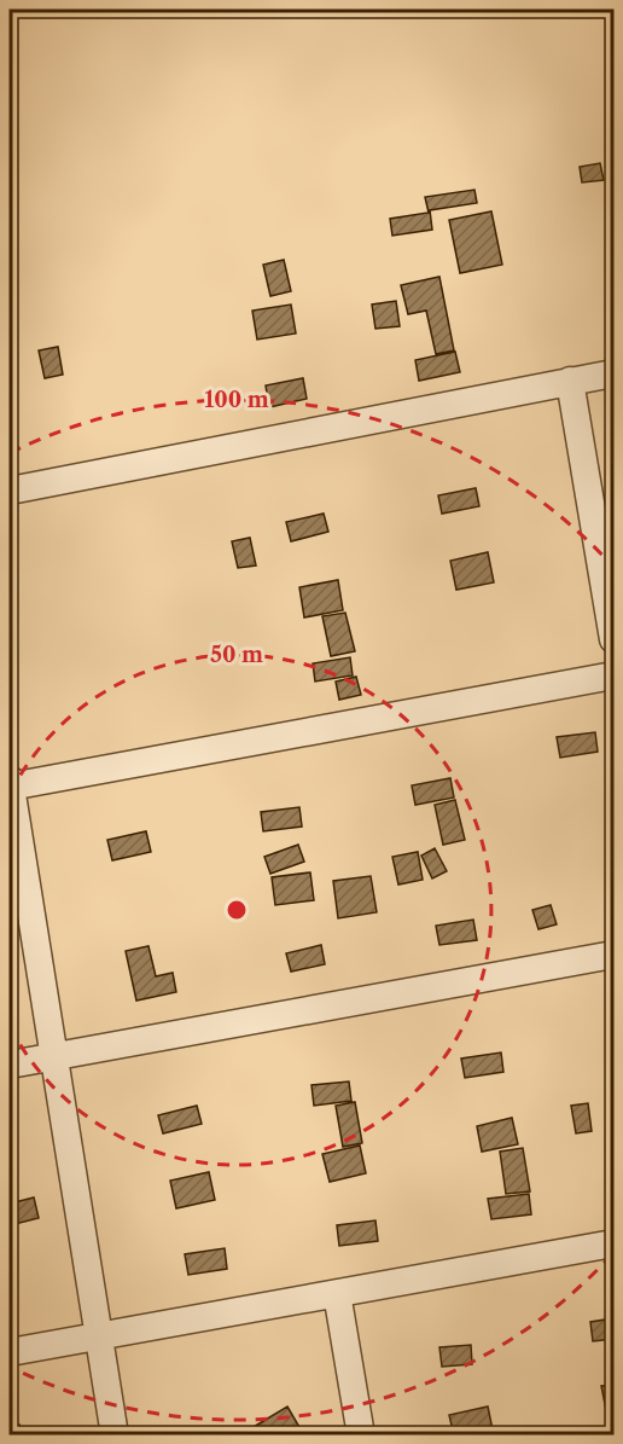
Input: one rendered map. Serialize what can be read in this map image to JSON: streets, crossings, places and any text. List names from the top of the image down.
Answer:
{
  "rings": ["100 m", "50 m"]
}
